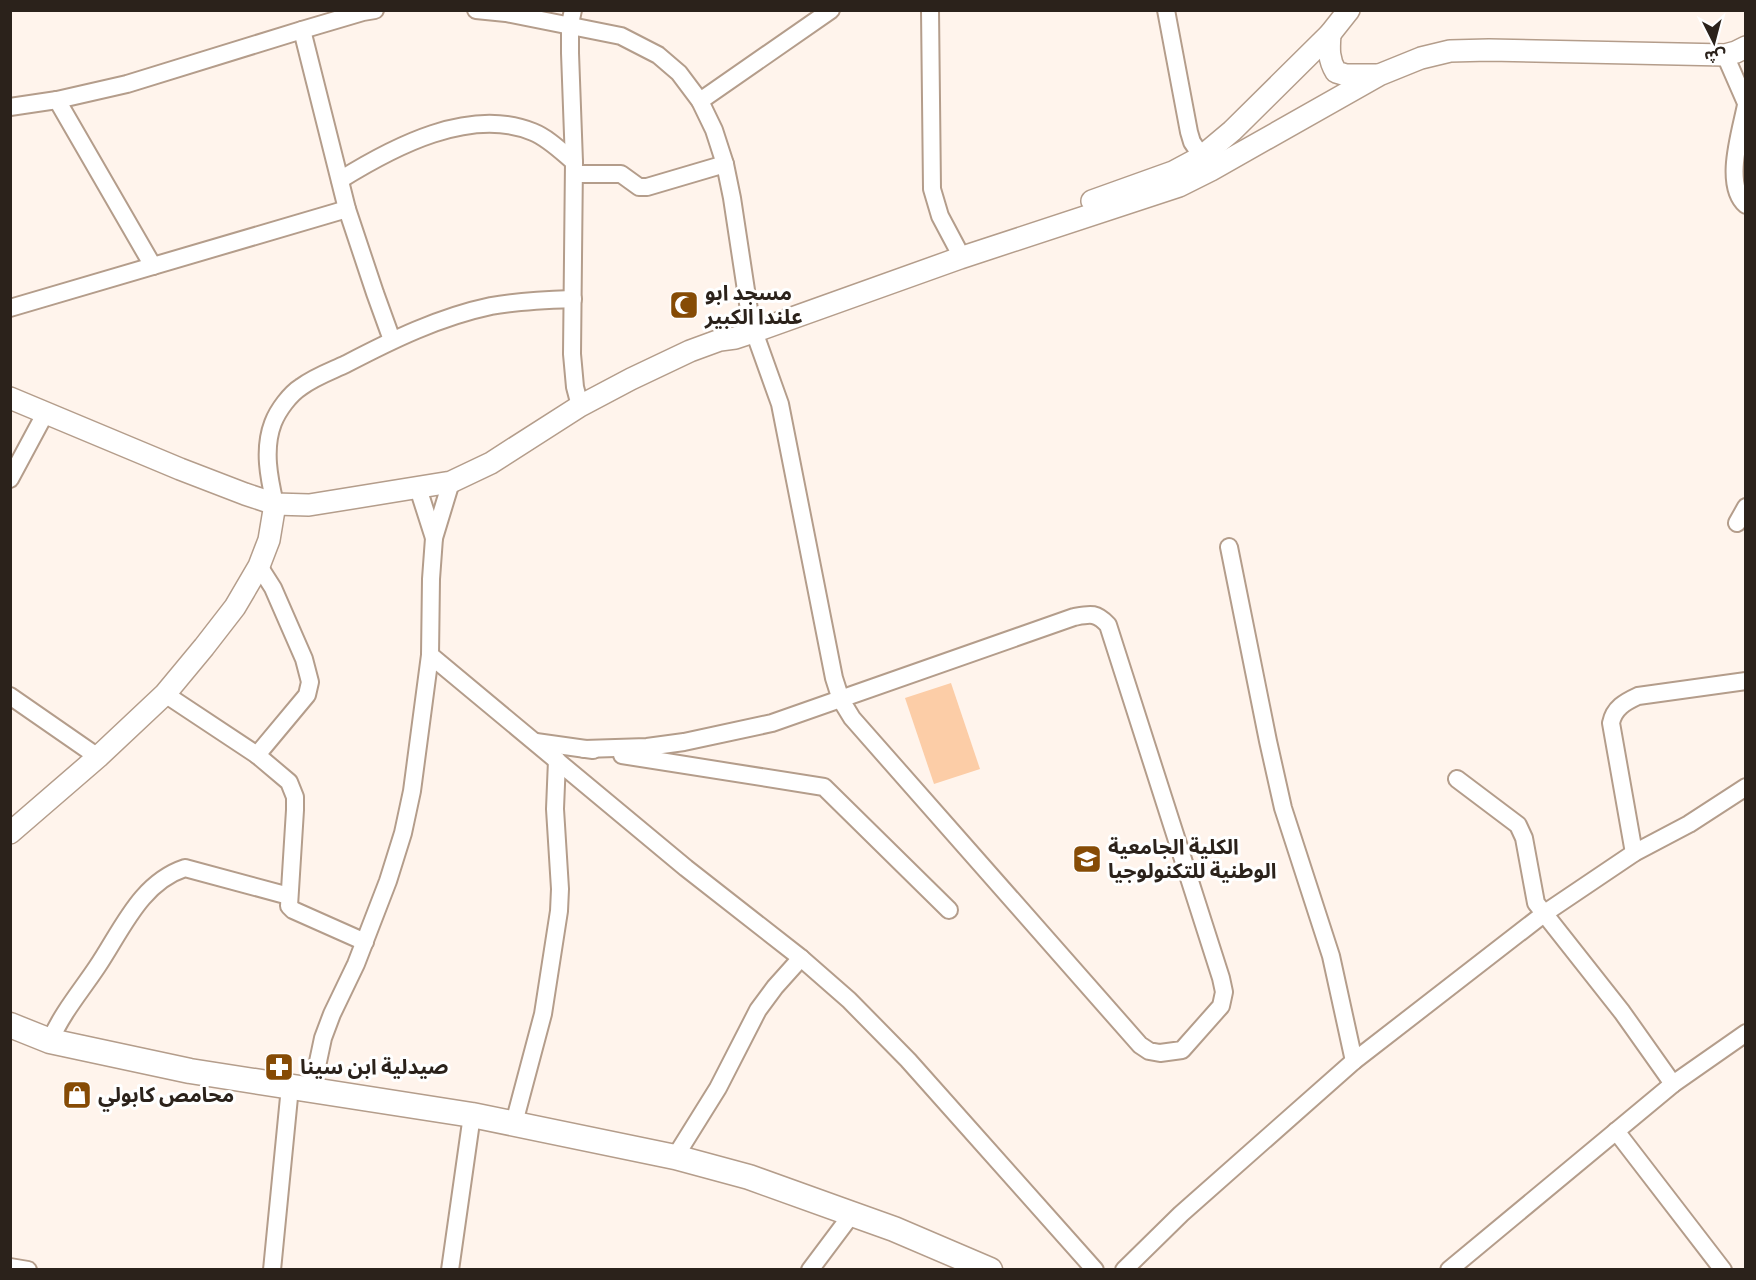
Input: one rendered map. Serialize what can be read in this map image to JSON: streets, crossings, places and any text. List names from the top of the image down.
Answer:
{
  "places": {
    "mosque": ["مسجد ابو علندا الكبير"],
    "school or university": ["الكلية الجامعية الوطنية للتكنولوجيا"],
    "pharmacy": ["صيدلية ابن سينا"],
    "shop": ["محامص كابولي"]
  },
  "north": "bottom"
}
